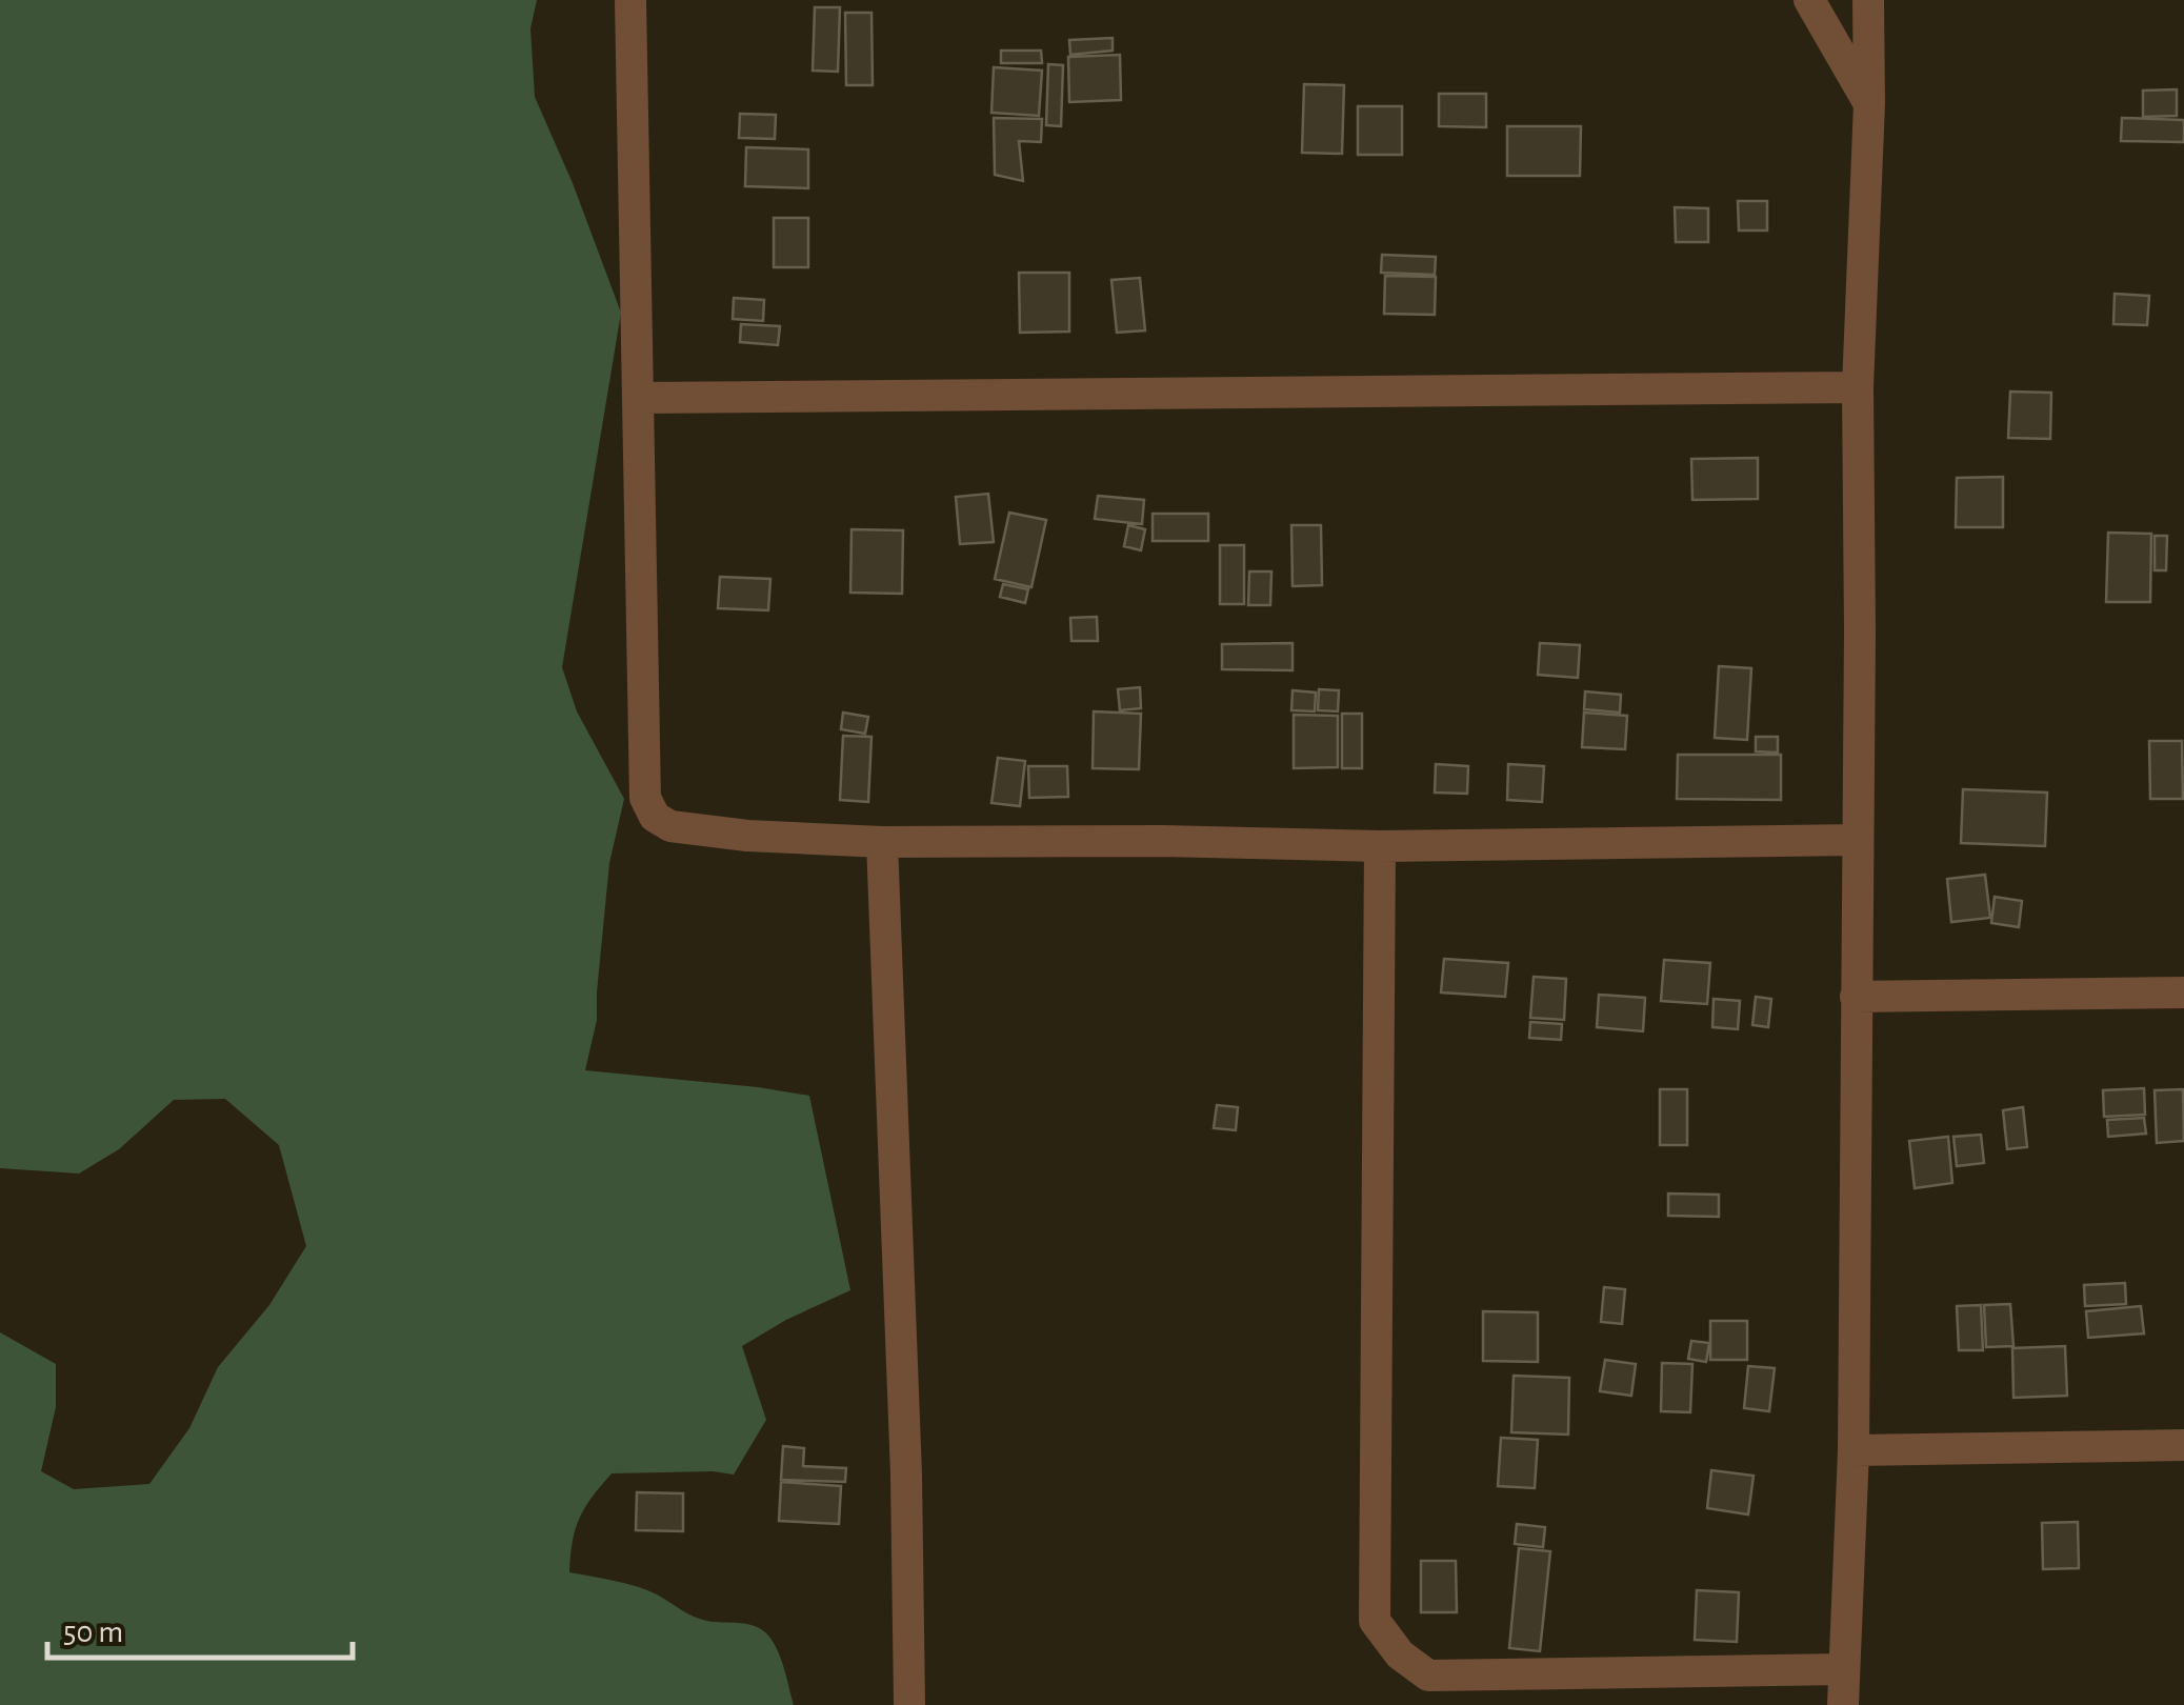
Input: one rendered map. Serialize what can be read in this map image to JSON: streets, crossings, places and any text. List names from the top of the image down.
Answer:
{
  "scale_bar": "50 m"
}
